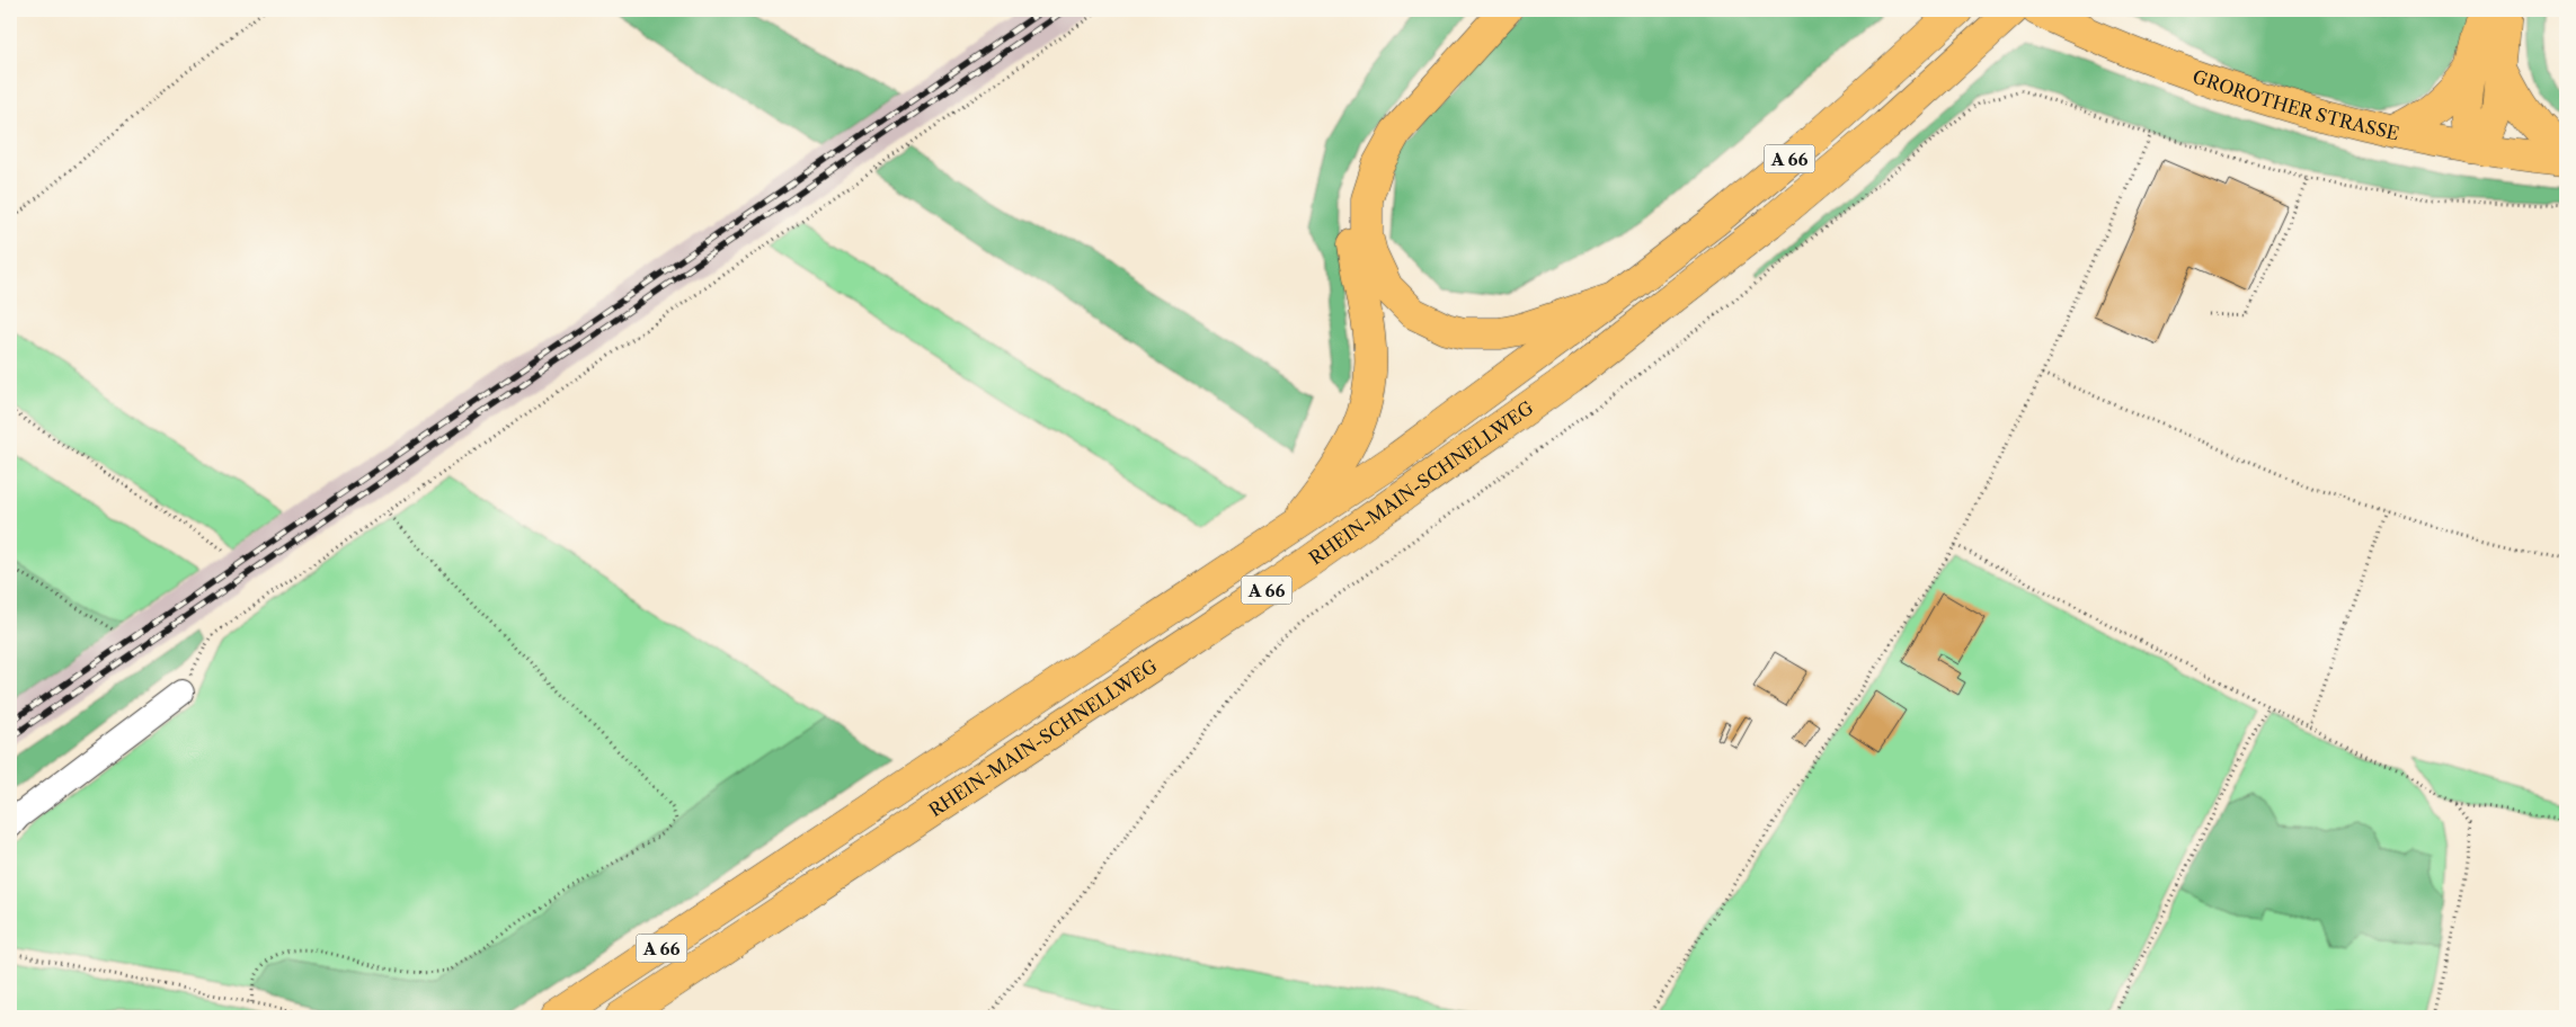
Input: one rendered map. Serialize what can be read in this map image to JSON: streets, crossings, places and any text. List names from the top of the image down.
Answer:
{
  "streets": {
    "main road": ["GROROTHER STRASSE", "A 66", "RHEIN-MAIN-SCHNELLWEG"]
  },
  "crossings": [
    ["A 66", "RHEIN-MAIN-SCHNELLWEG"]
  ]
}
